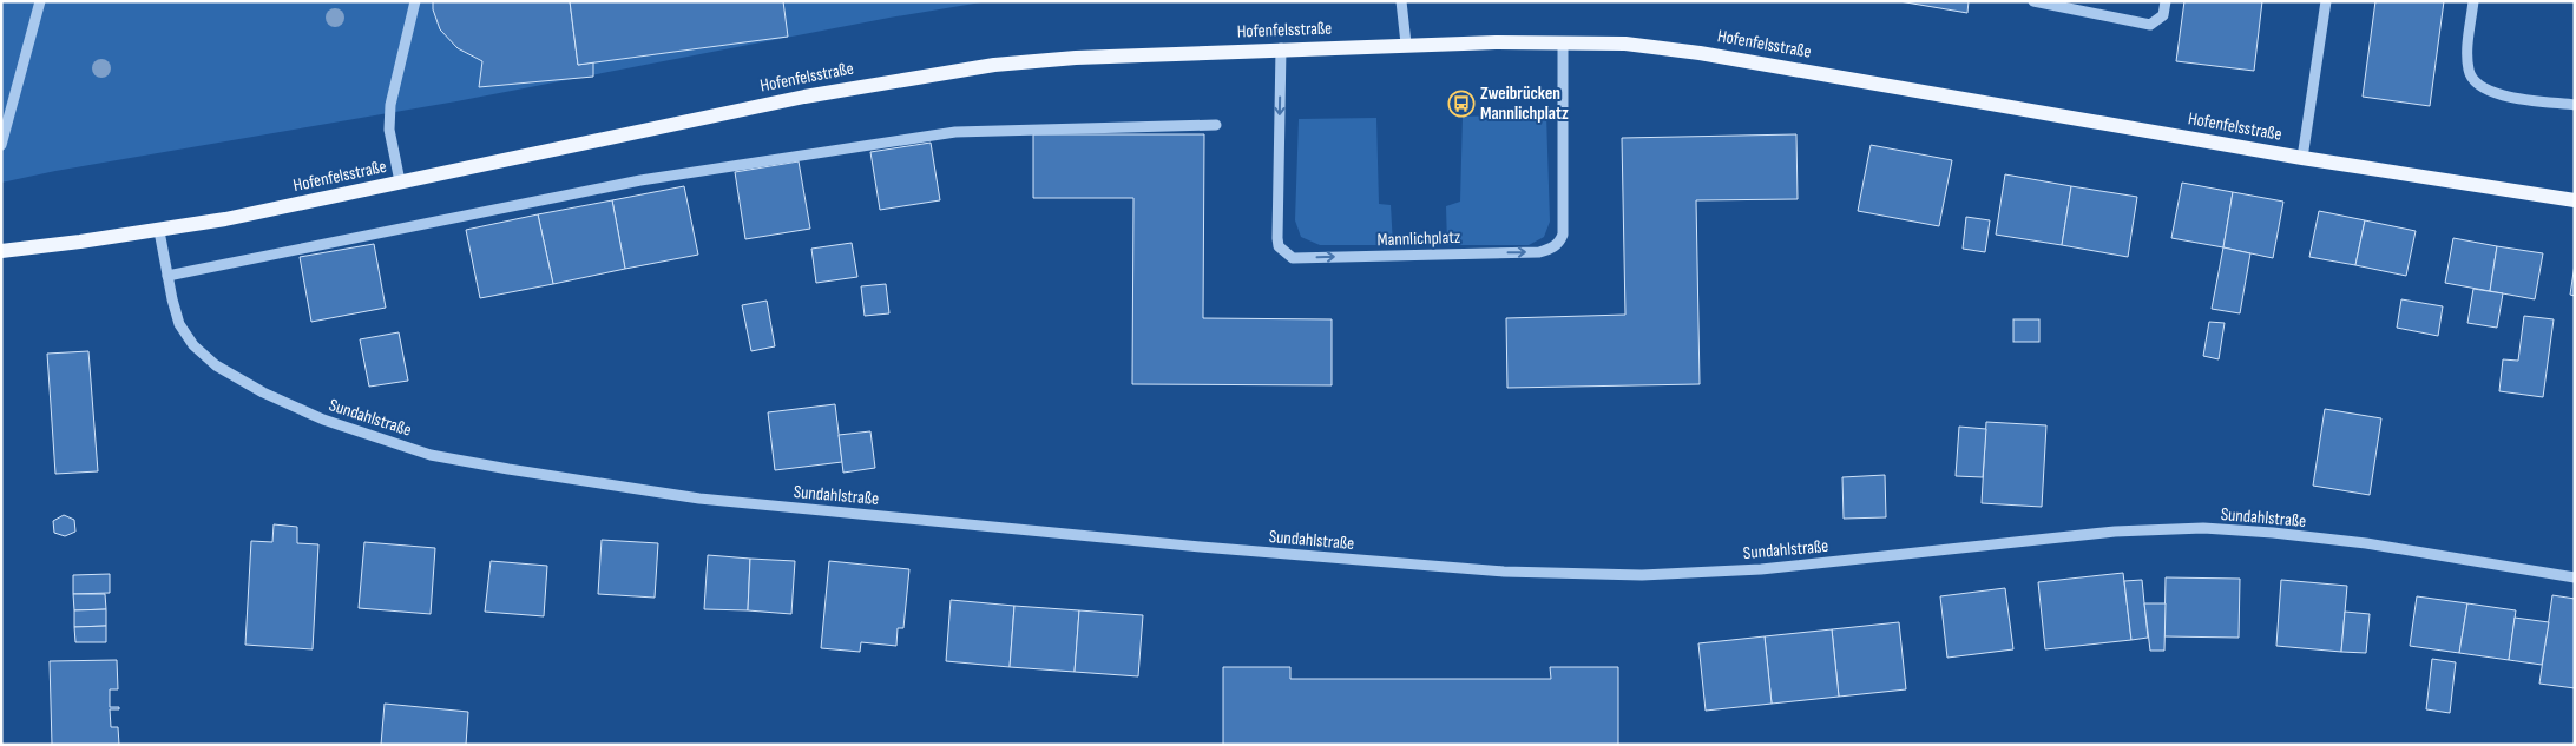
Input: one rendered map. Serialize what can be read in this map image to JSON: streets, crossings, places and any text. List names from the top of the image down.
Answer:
{
  "streets": {
    "main road": ["Hofenfelsstraße"],
    "street": ["Mannlichplatz", "Sundahlstraße"]
  },
  "crossings": [
    ["Hofenfelsstraße", "Mannlichplatz"],
    ["Hofenfelsstraße", "Sundahlstraße"]
  ],
  "places": {
    "bus stop": ["Zweibrücken Mannlichplatz"]
  }
}
